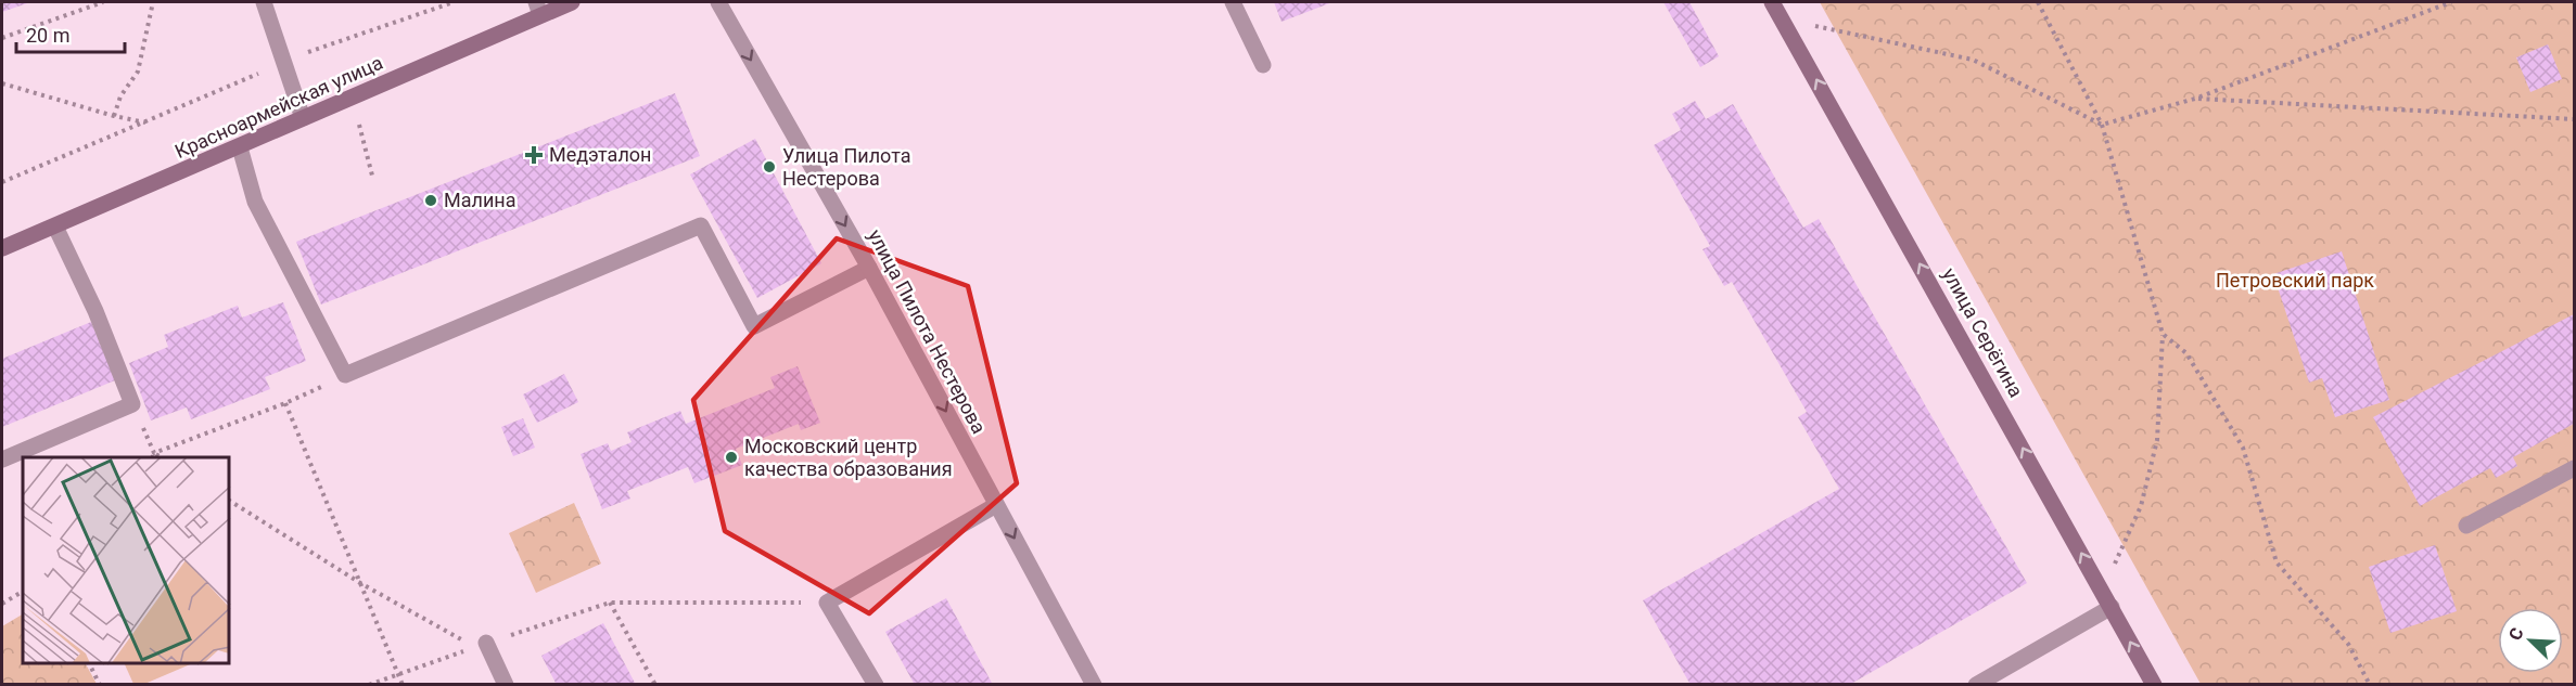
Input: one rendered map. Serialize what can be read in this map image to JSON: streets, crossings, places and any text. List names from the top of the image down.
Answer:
{
  "streets": {
    "street": ["Красноармейская улица", "улица Пилота Нестерова", "улица Серёгина"]
  },
  "one_way": ["улица Пилота Нестерова", "улица Серёгина"],
  "parks": ["Петровский парк"],
  "places": {
    "health": ["Медэталон"],
    "other": ["Улица Пилота Нестерова", "Малина", "Московский центр качества образования"]
  },
  "scale_bar": "20 m",
  "north": "top left"
}
